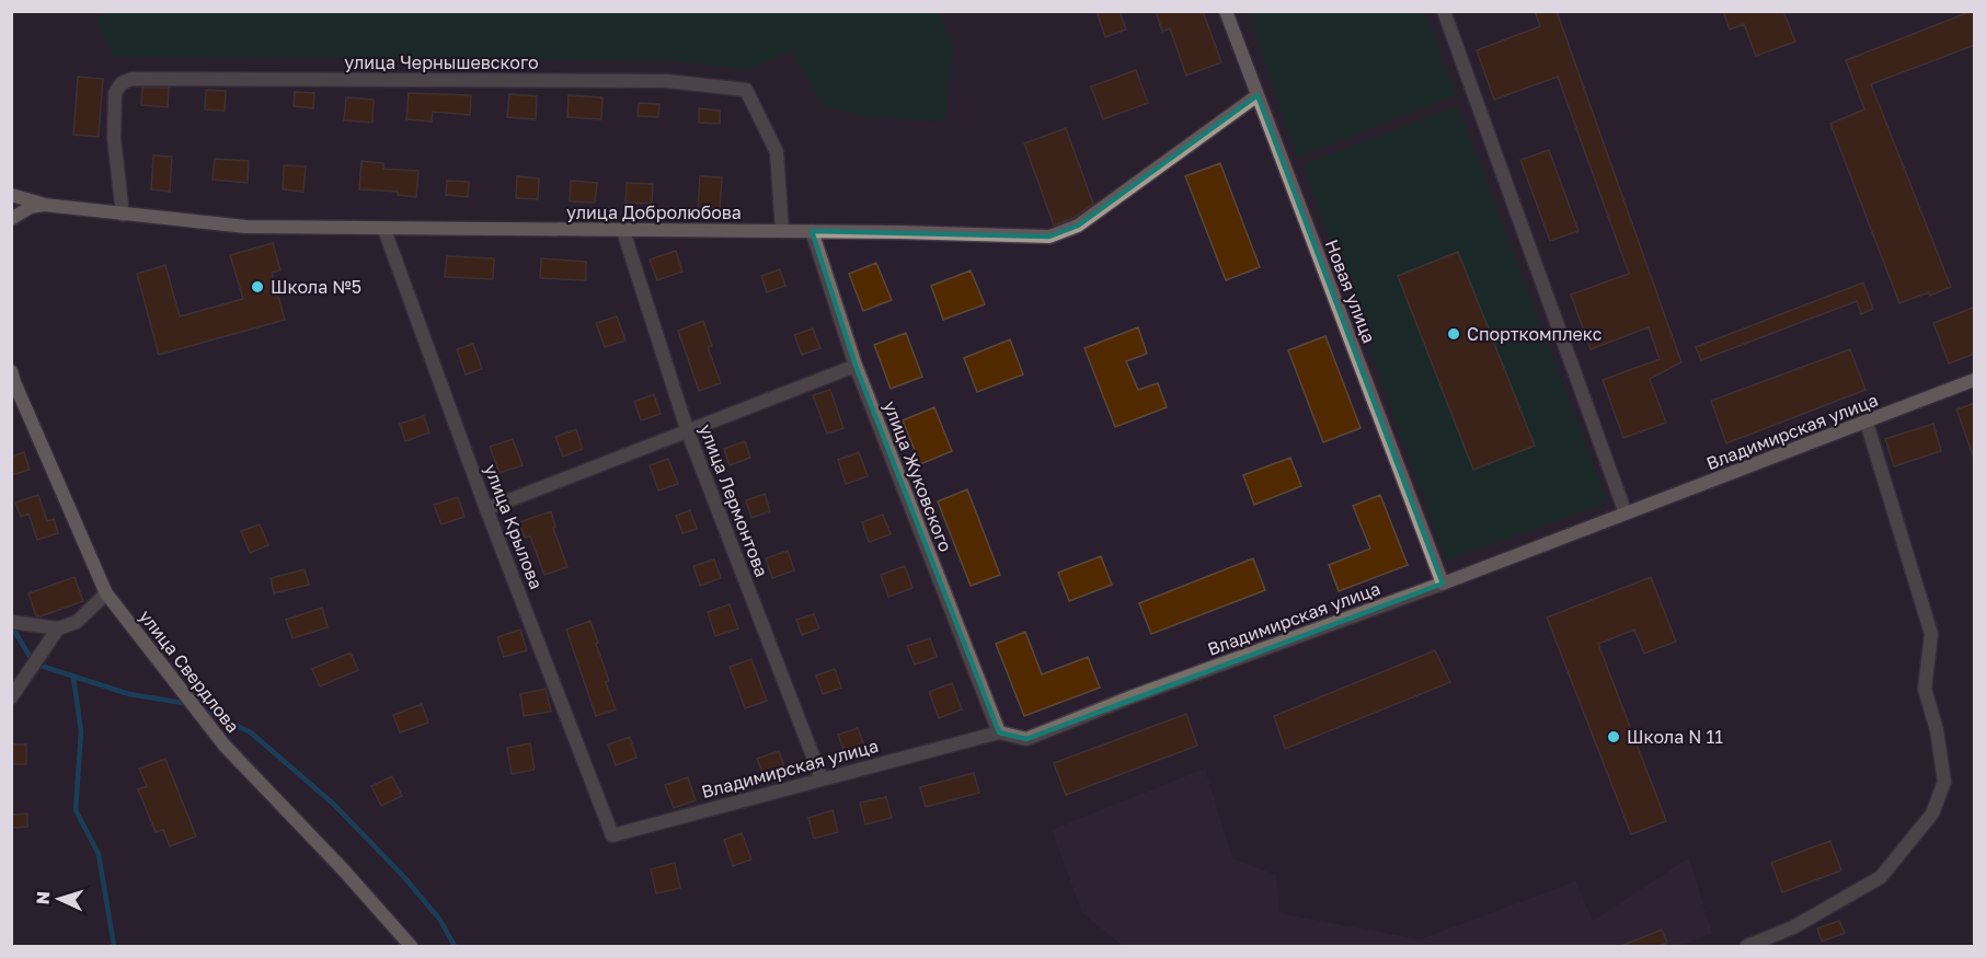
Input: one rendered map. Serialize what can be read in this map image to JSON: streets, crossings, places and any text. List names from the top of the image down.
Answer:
{
  "streets": {
    "street": [
      "улица Чернышевского",
      "улица Добролюбова",
      "Новая улица",
      "Владимирская улица",
      "улица Жуковского",
      "улица Лермонтова",
      "улица Крылова",
      "улица Свердлова"
    ]
  },
  "crossings": [
    ["улица Чернышевского", "улица Добролюбова"],
    ["улица Добролюбова", "Новая улица"],
    ["улица Добролюбова", "улица Жуковского"],
    ["улица Добролюбова", "улица Лермонтова"],
    ["улица Добролюбова", "улица Крылова"],
    ["Новая улица", "Владимирская улица"],
    ["Владимирская улица", "улица Жуковского"],
    ["Владимирская улица", "улица Лермонтова"],
    ["Владимирская улица", "улица Крылова"]
  ],
  "places": ["Школа №5", "Спорткомплекс", "Школа N 11"],
  "north": "left"
}
